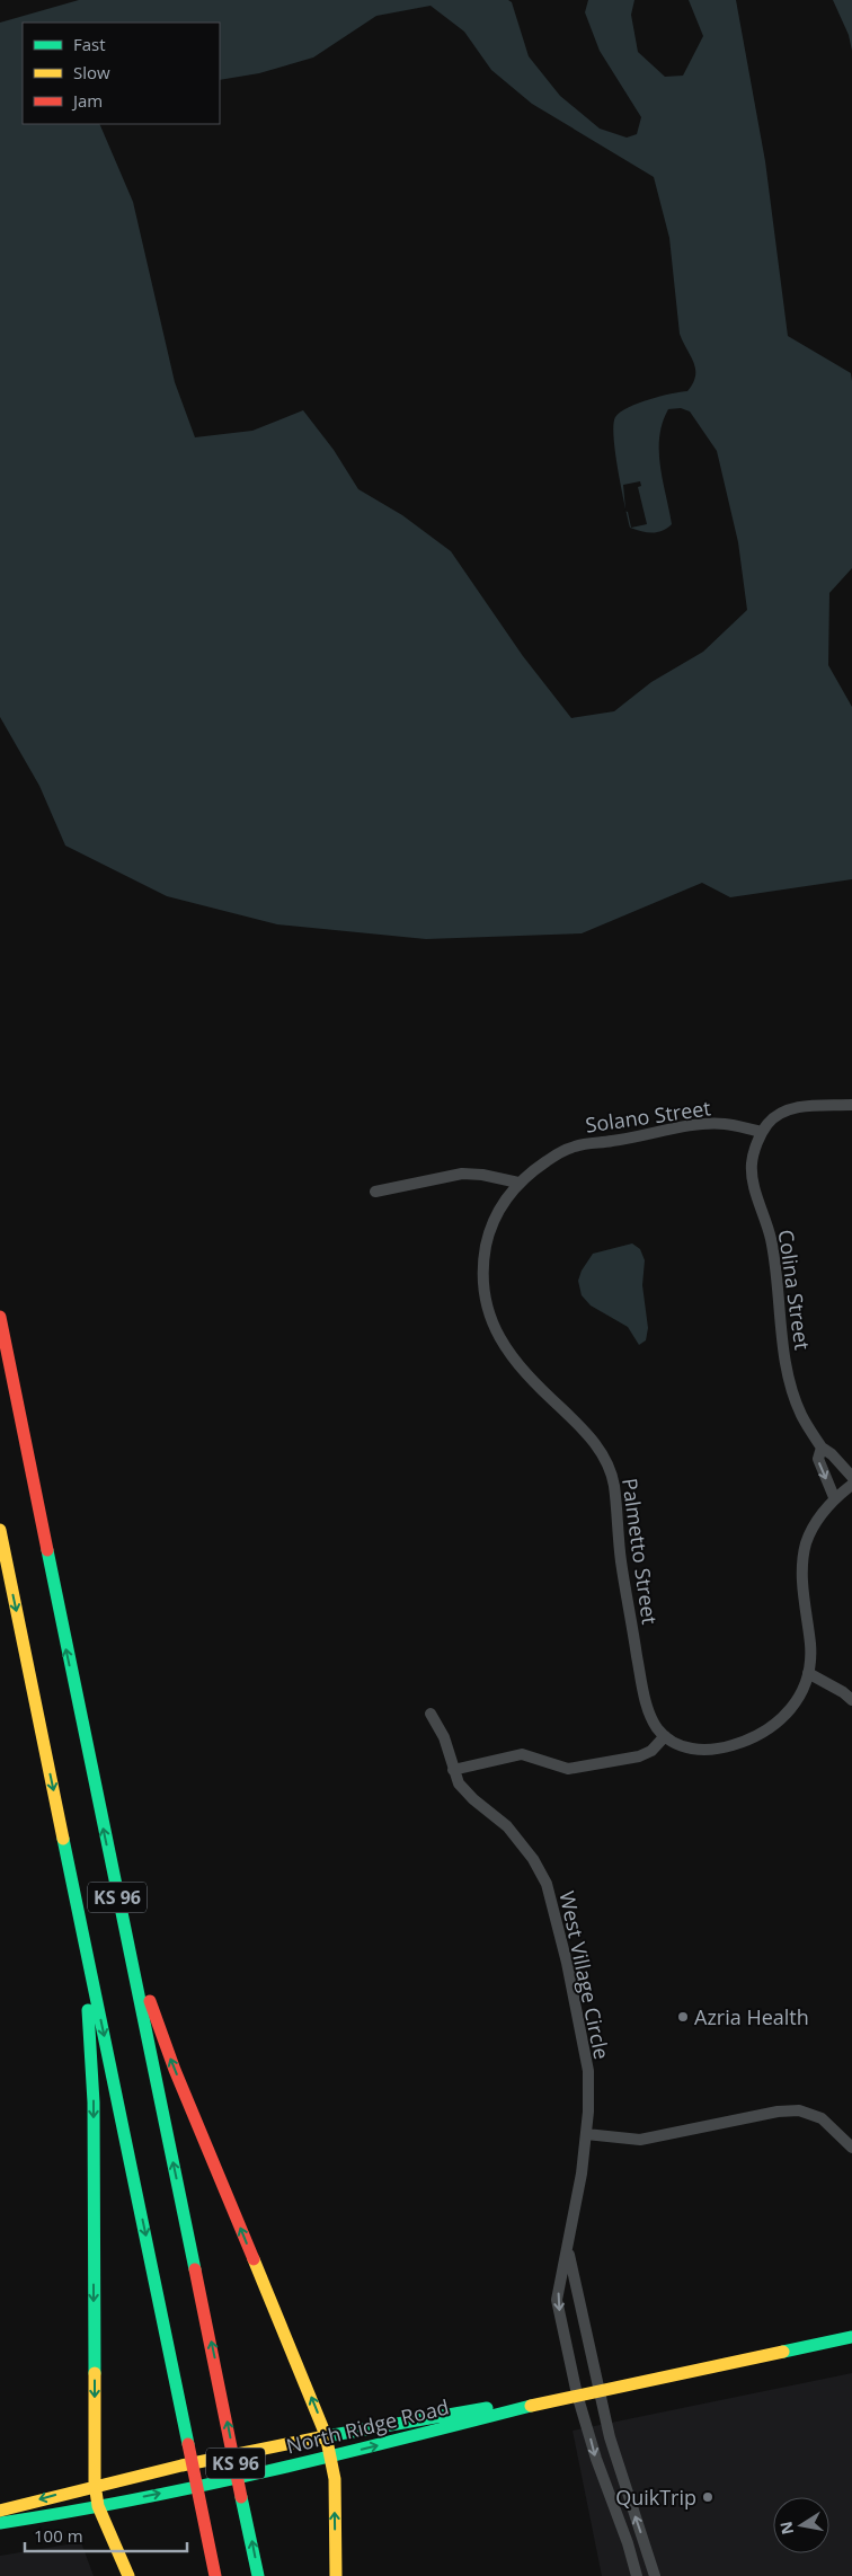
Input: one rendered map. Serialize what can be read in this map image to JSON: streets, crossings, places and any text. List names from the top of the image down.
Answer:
{
  "streets": {
    "main road": ["KS 96", "North Ridge Road"],
    "street": [
      "Solano Street",
      "Colina Street",
      "Palmetto Street",
      "West Village Circle"
    ]
  },
  "crossings": [
    ["Solano Street", "Colina Street"],
    ["Solano Street", "Palmetto Street"],
    ["West Village Circle", "North Ridge Road"]
  ],
  "places": ["Azria Health", "QuikTrip"],
  "legend": ["Fast", "Slow", "Jam"],
  "scale_bar": "100 m",
  "north": "left"
}
